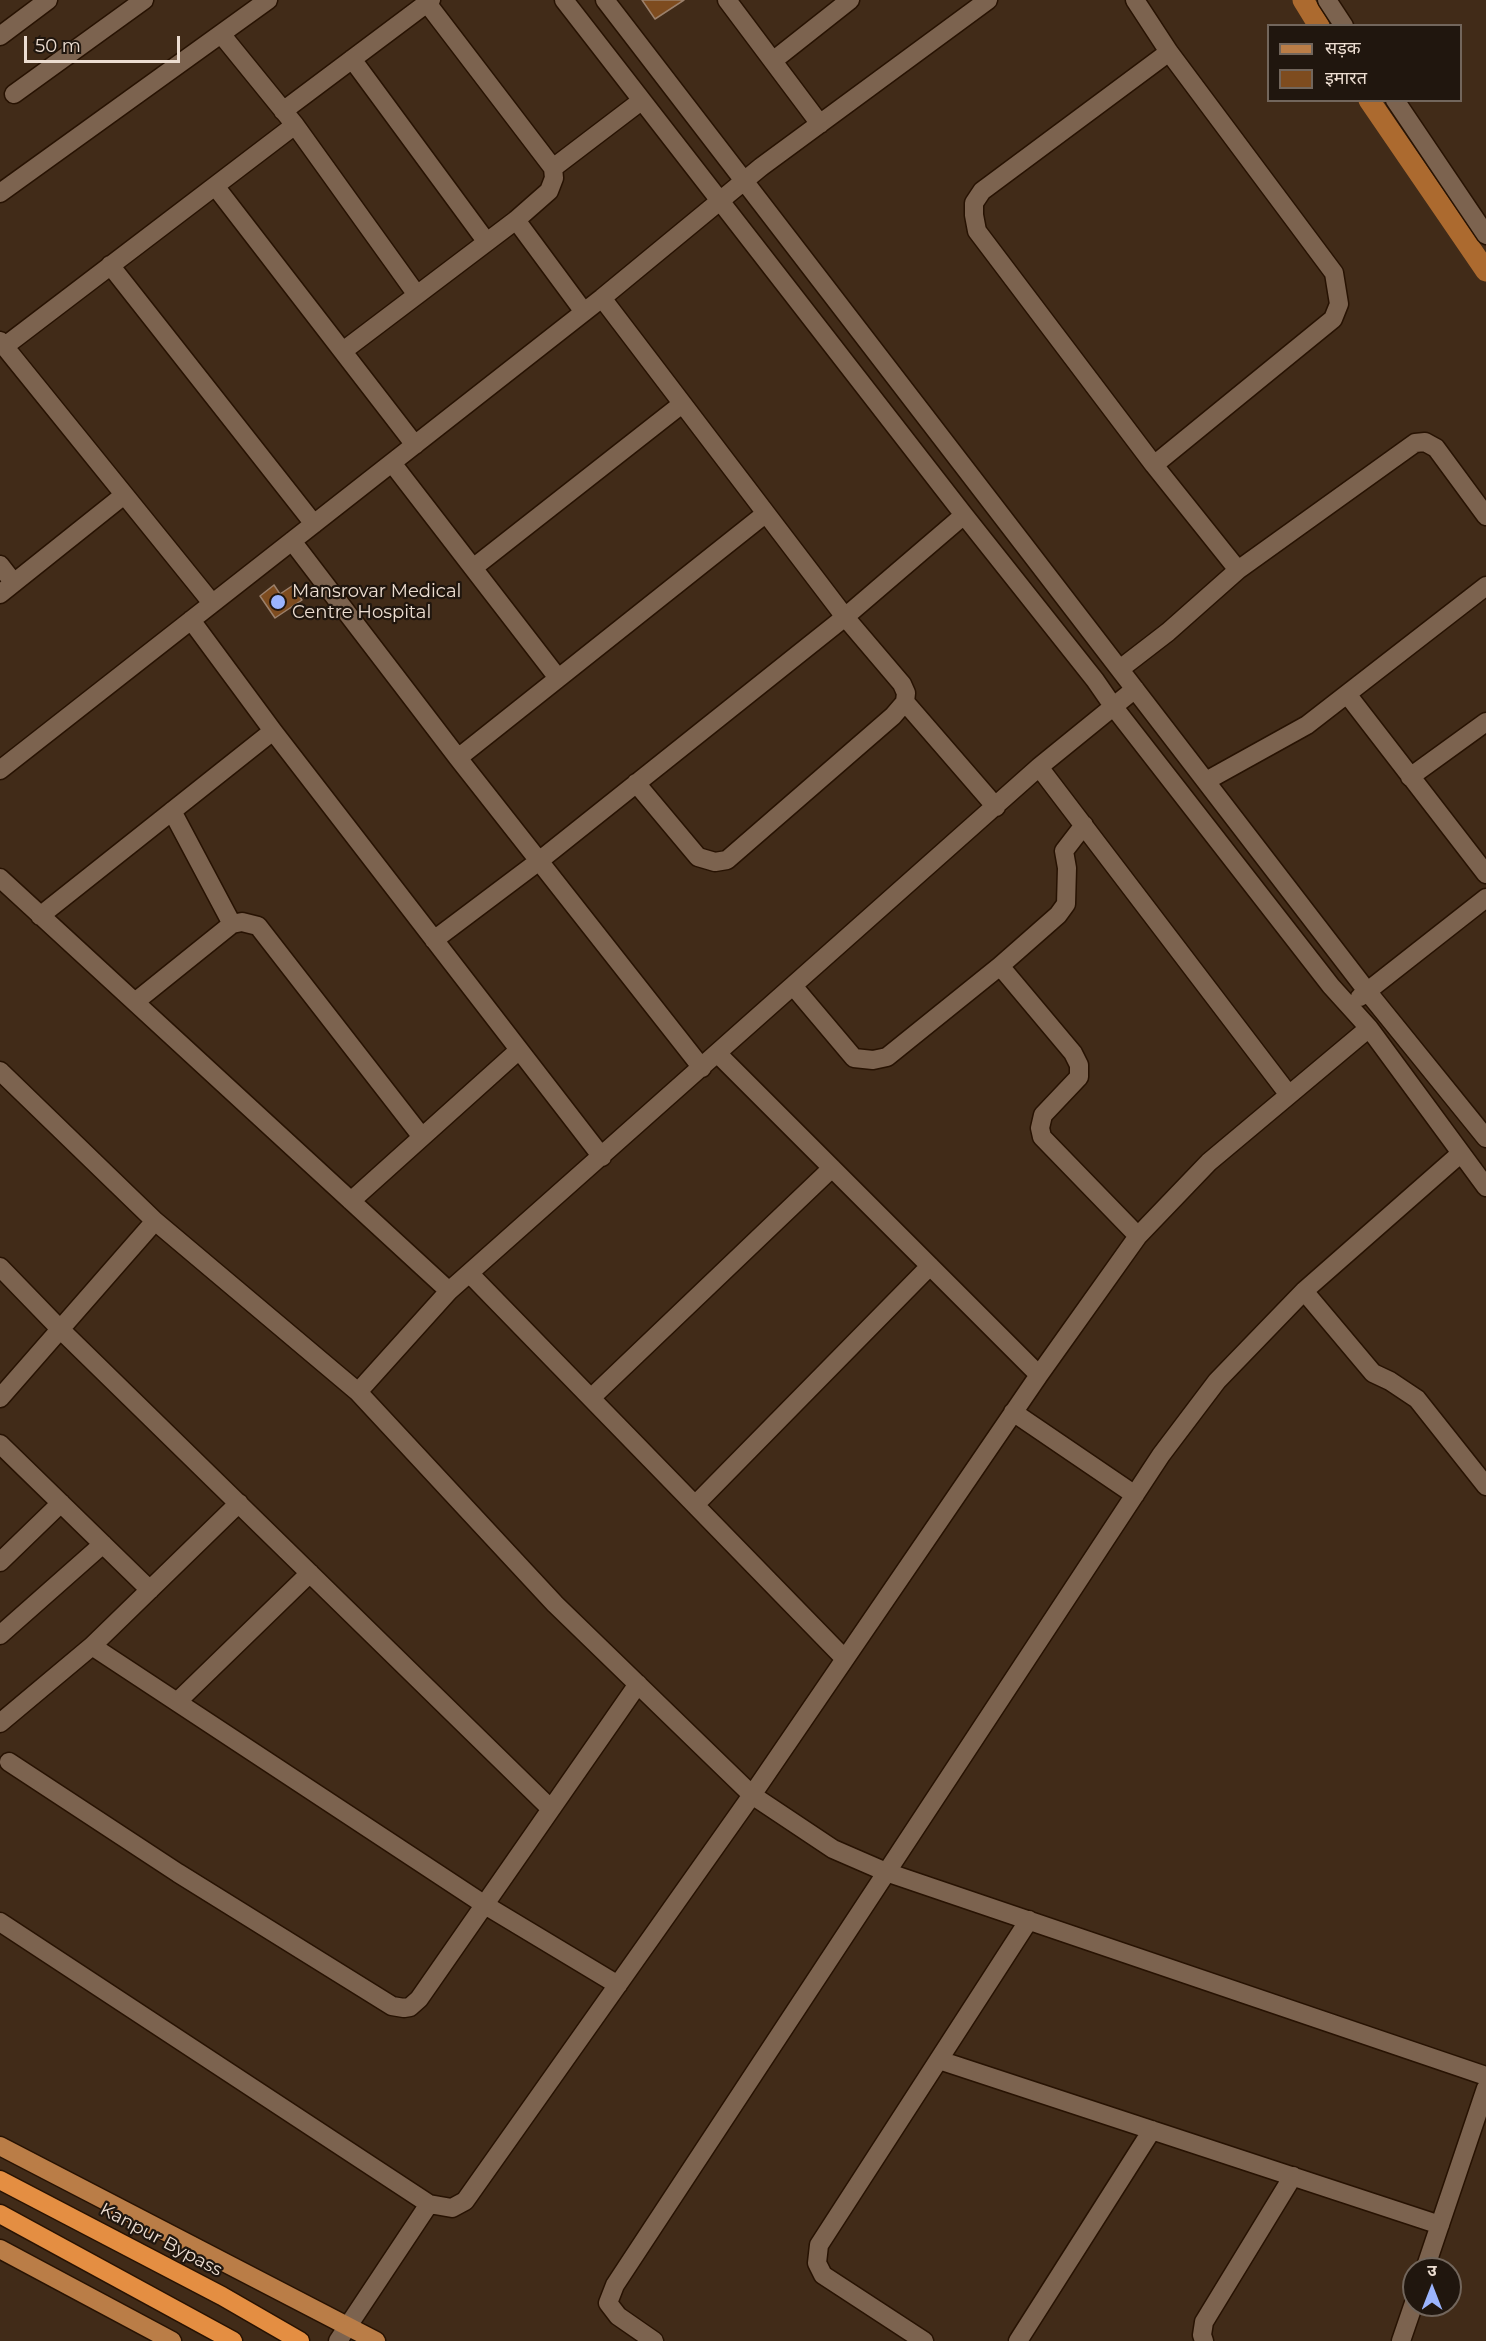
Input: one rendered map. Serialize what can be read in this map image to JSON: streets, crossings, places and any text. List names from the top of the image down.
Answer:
{
  "streets": {
    "highway": ["Kanpur Bypass"]
  },
  "places": ["Mansrovar Medical Centre Hospital"],
  "legend": ["सड़क", "इमारत"],
  "scale_bar": "50 m",
  "north": "top"
}
